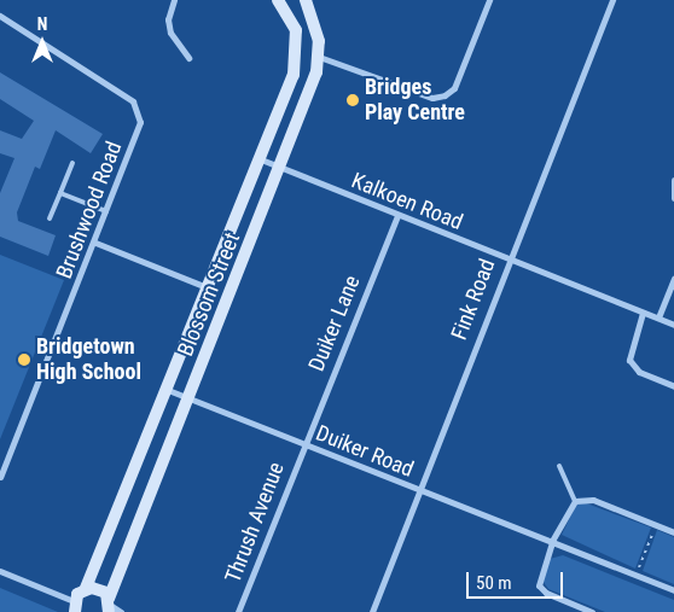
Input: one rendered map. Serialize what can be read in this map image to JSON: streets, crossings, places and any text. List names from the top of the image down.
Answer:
{
  "streets": {
    "street": [
      "Kalkoen Road",
      "Brushwood Road",
      "Blossom Street",
      "Fink Road",
      "Duiker Lane",
      "Duiker Road",
      "Thrush Avenue"
    ]
  },
  "crossings": [
    ["Kalkoen Road", "Blossom Street"],
    ["Kalkoen Road", "Fink Road"],
    ["Kalkoen Road", "Duiker Lane"],
    ["Blossom Street", "Duiker Road"],
    ["Fink Road", "Duiker Road"],
    ["Duiker Lane", "Duiker Road"],
    ["Duiker Lane", "Thrush Avenue"],
    ["Duiker Road", "Thrush Avenue"]
  ],
  "places": ["Bridges Play Centre", "Bridgetown High School"],
  "scale_bar": "50 m",
  "north": "top"
}
